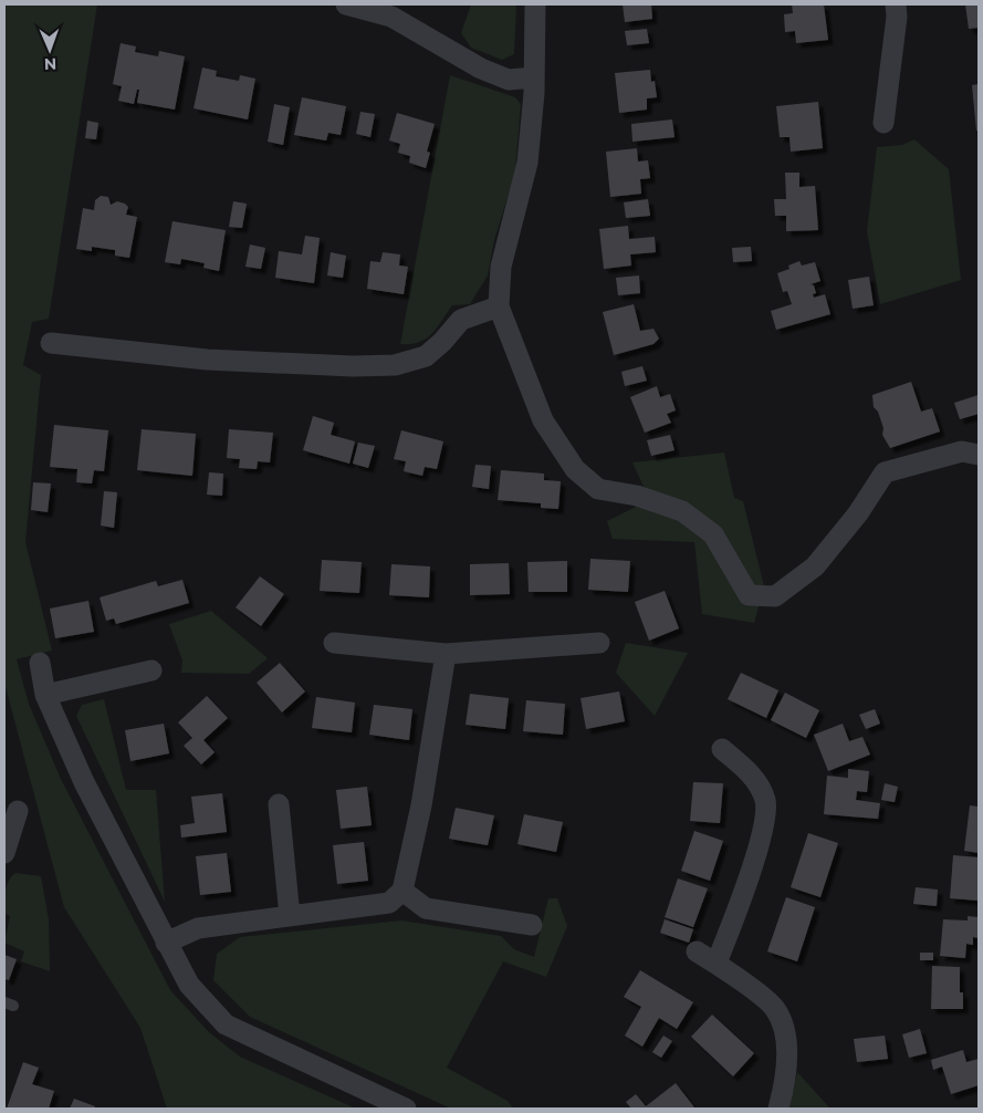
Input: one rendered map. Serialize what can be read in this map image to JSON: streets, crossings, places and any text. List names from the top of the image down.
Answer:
{
  "north": "bottom"
}
